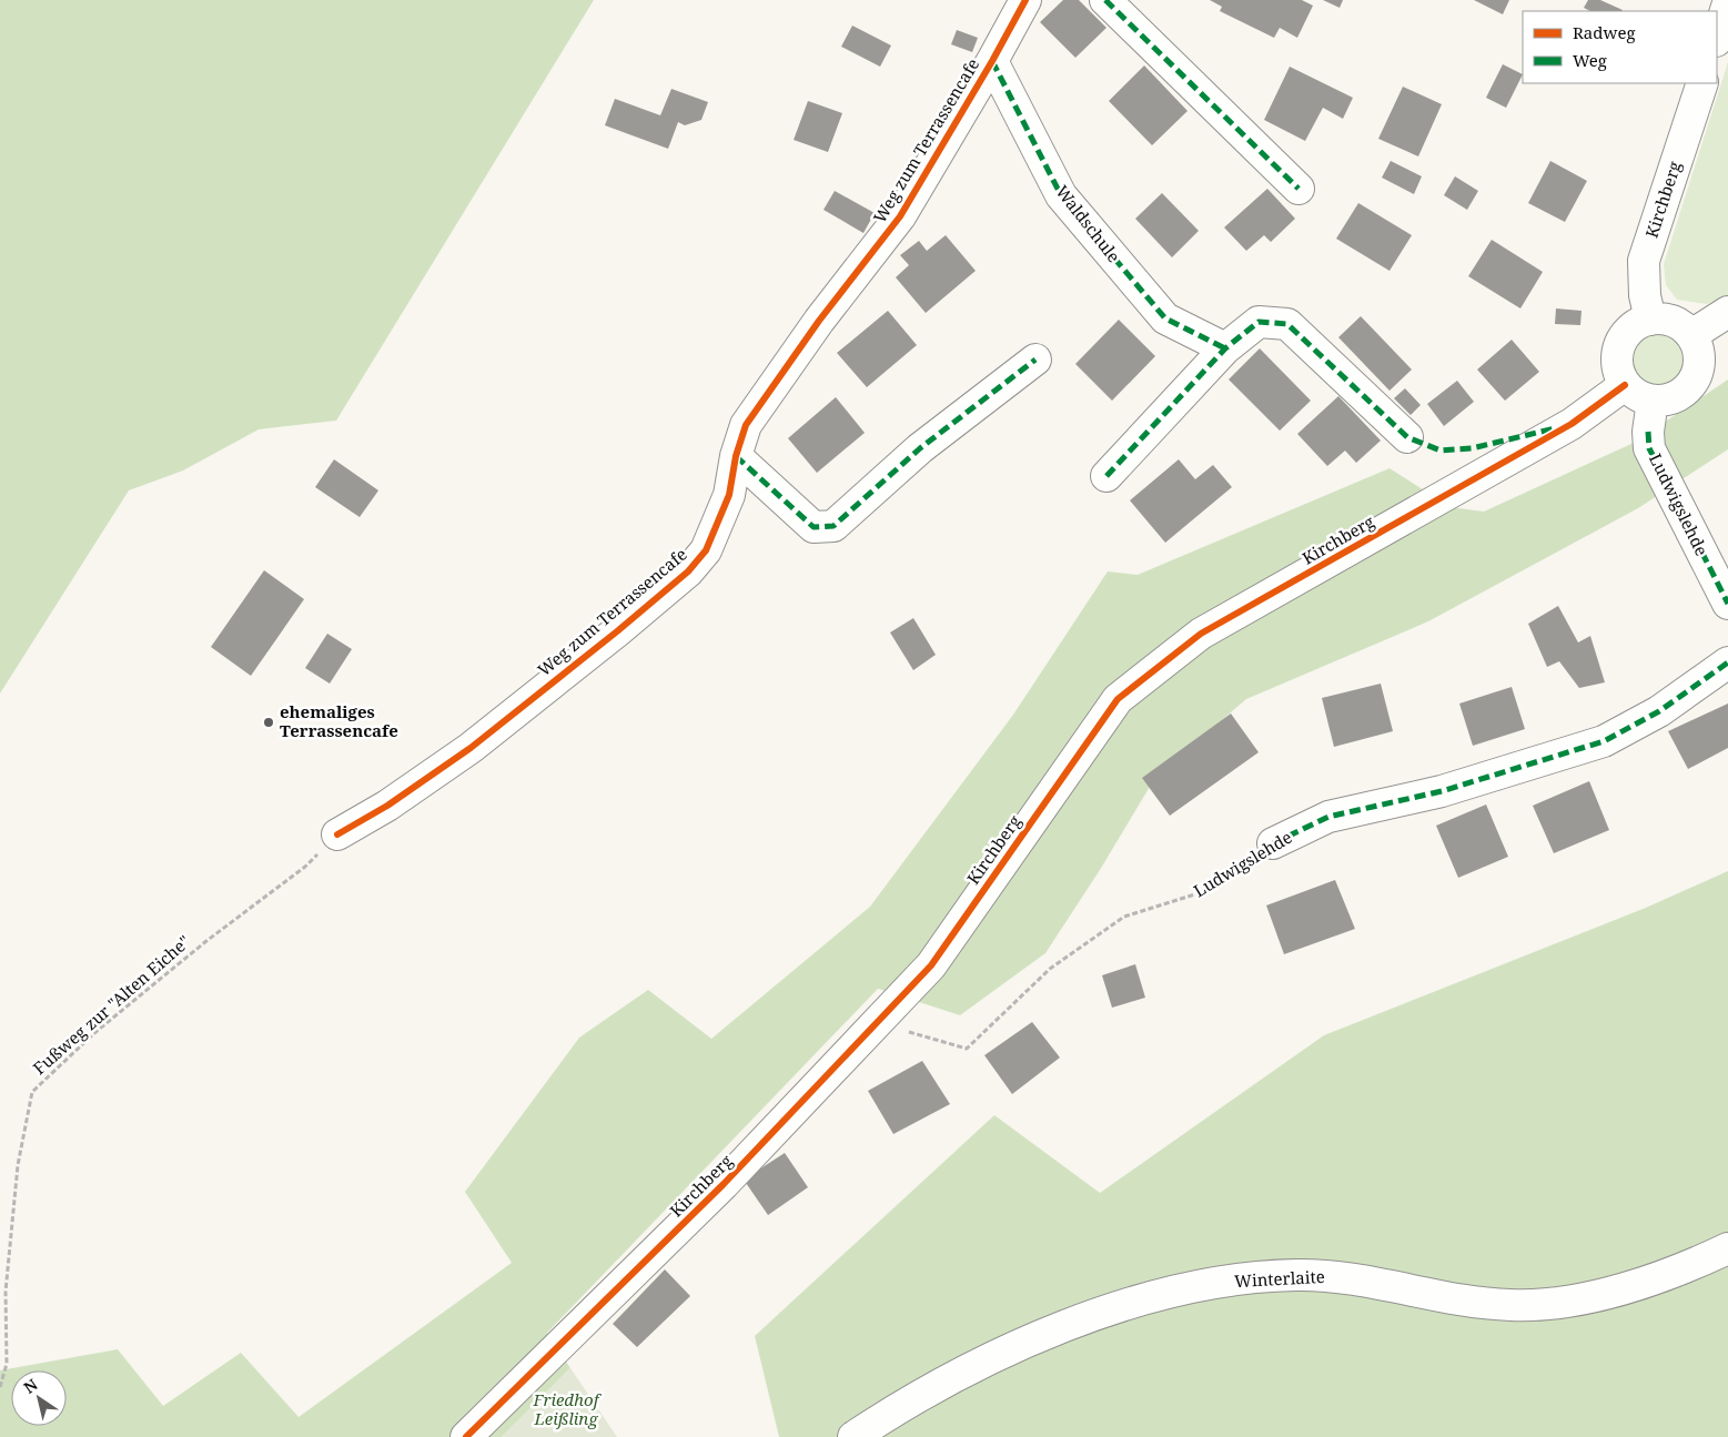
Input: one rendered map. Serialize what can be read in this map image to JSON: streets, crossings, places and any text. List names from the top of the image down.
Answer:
{
  "streets": {
    "street": [
      "Weg zum Terrassencafe",
      "Kirchberg",
      "Waldschule",
      "Ludwigslehde",
      "Winterlaite"
    ],
    "path": ["Fußweg zur \"Alten Eiche\""]
  },
  "crossings": [
    ["Weg zum Terrassencafe", "Waldschule"],
    ["Weg zum Terrassencafe", "Fußweg zur \"Alten Eiche\""],
    ["Kirchberg", "Ludwigslehde"]
  ],
  "parks": ["Friedhof Leißling"],
  "places": ["ehemaliges Terrassencafe"],
  "legend": ["Radweg", "Weg"],
  "north": "top left"
}
